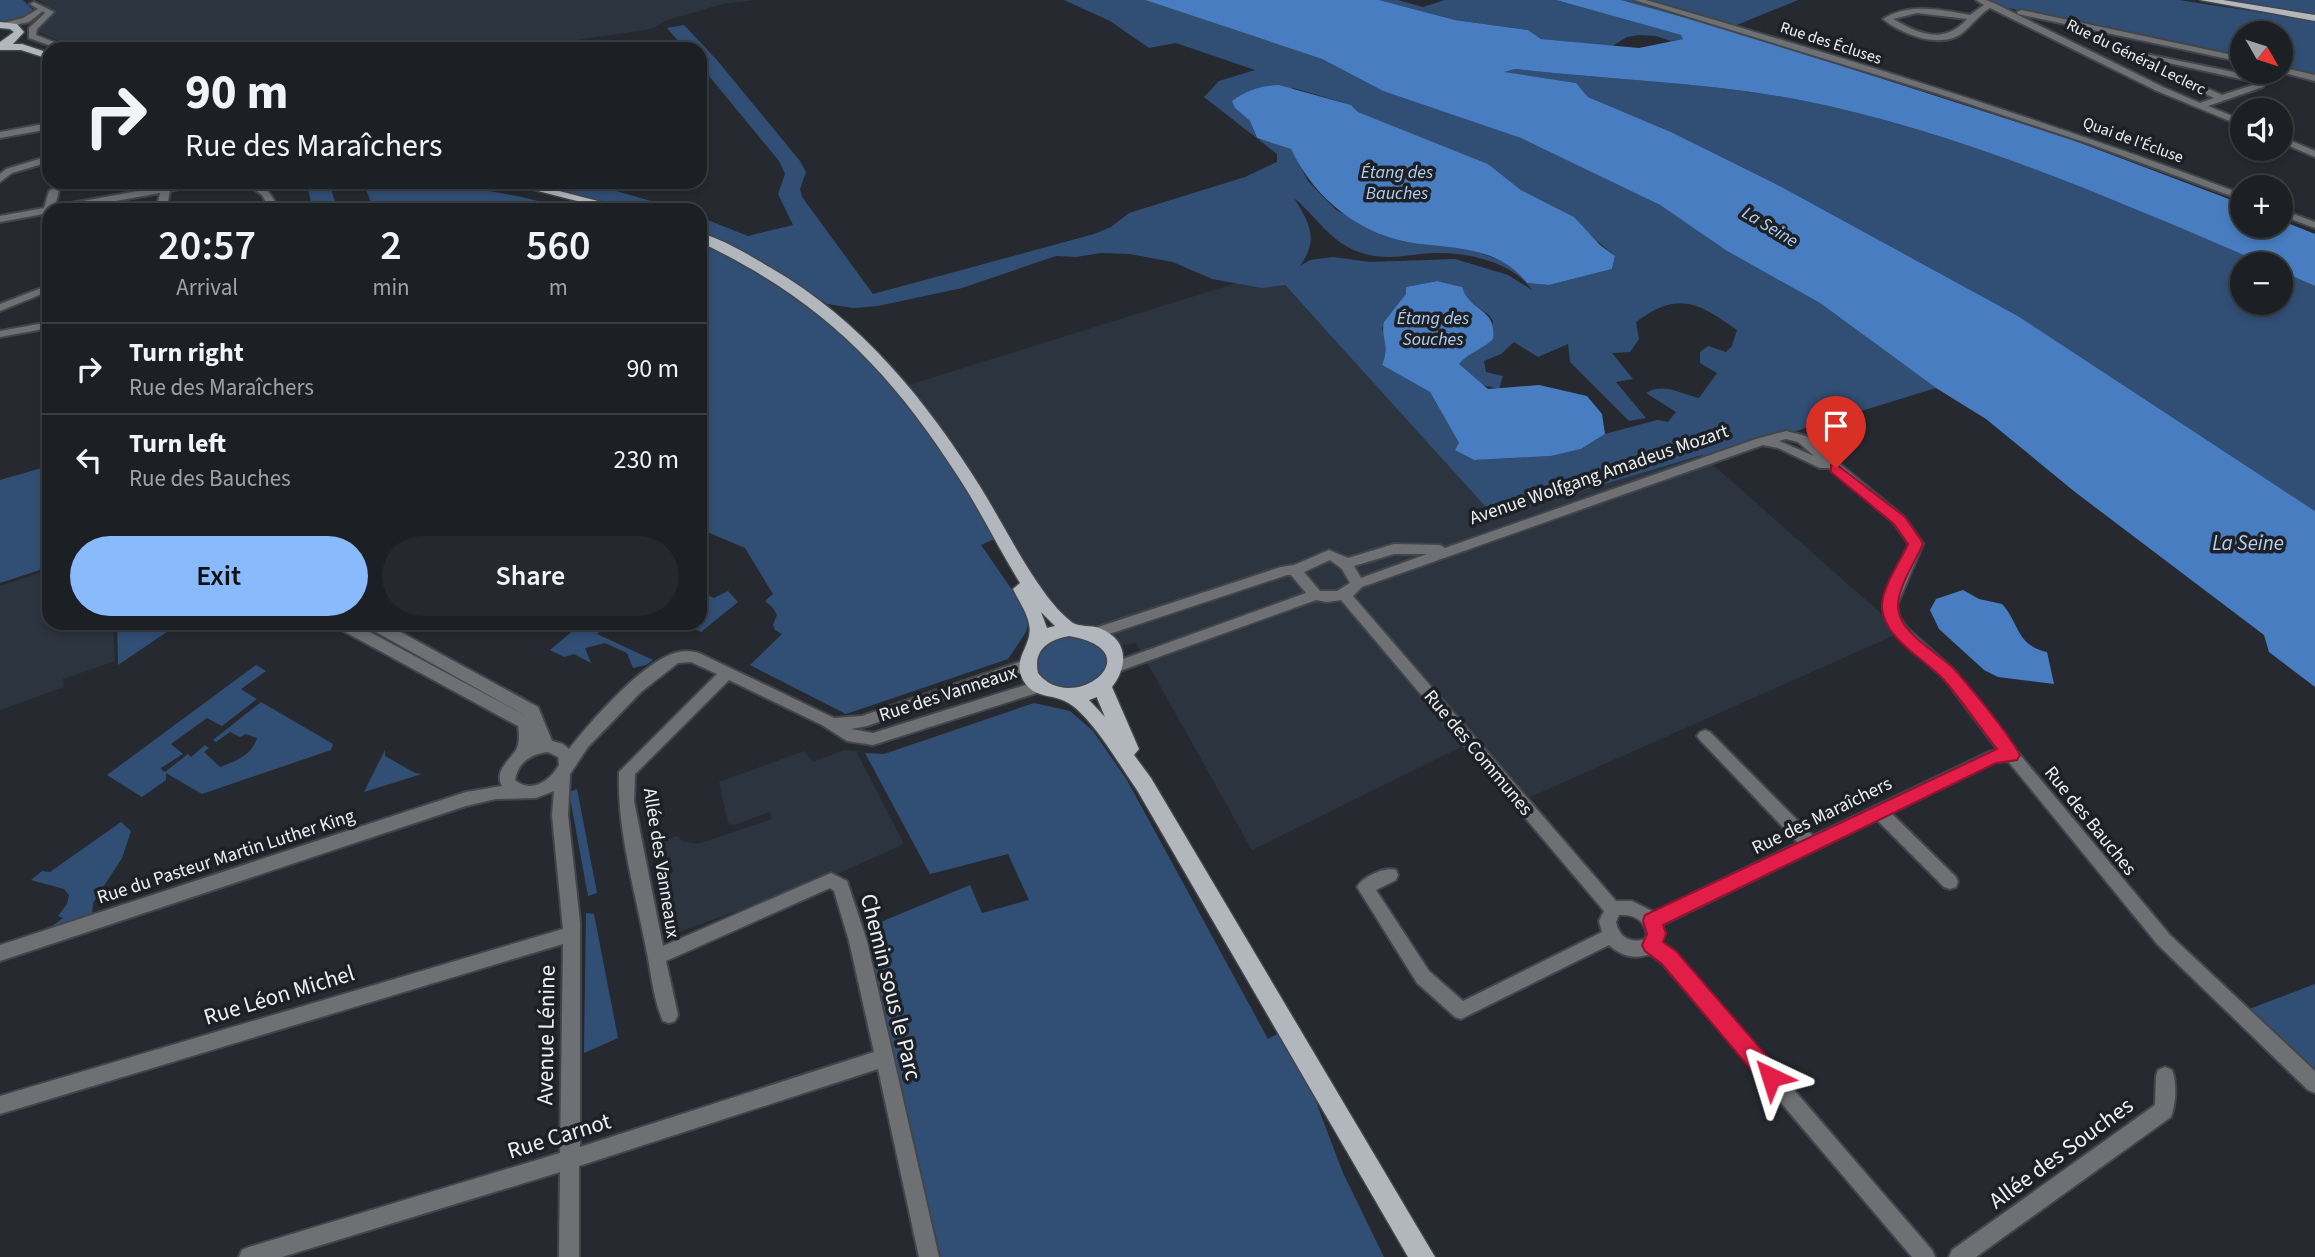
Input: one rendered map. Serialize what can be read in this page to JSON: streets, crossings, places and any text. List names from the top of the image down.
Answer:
{
  "streets": {
    "street": [
      "Rue des Écluses",
      "Rue du Général Leclerc",
      "Quai de l'Écluse",
      "Avenue Wolfgang Amadeus Mozart",
      "Rue des Vanneaux",
      "Rue des Communes",
      "Rue des Maraîchers",
      "Rue des Bauches",
      "Rue du Pasteur Martin Luther King",
      "Allée des Vanneaux",
      "Chemin sous le Parc",
      "Rue Léon Michel",
      "Avenue Lénine",
      "Rue Carnot",
      "Allée des Souches"
    ]
  },
  "crossings": [
    ["Rue des Écluses", "Quai de l'Écluse"],
    ["Avenue Wolfgang Amadeus Mozart", "Rue des Bauches"],
    ["Rue des Vanneaux", "Allée des Vanneaux"],
    ["Rue des Communes", "Rue des Maraîchers"],
    ["Rue des Maraîchers", "Rue des Bauches"],
    ["Rue du Pasteur Martin Luther King", "Avenue Lénine"],
    ["Allée des Vanneaux", "Chemin sous le Parc"],
    ["Chemin sous le Parc", "Rue Carnot"],
    ["Rue Léon Michel", "Avenue Lénine"],
    ["Avenue Lénine", "Rue Carnot"]
  ],
  "water": ["Étang des Bauches", "La Seine", "Étang des Souches"],
  "north": "bottom right",
  "page": {
    "map_buttons": ["+", "−"],
    "turn": ["90 m", "Rue des Maraîchers"],
    "eta": [
      "20:57",
      "Arrival",
      "2",
      "min",
      "560",
      "m"
    ],
    "list": [
      {
        "name": "Turn right",
        "note": "Rue des Maraîchers",
        "value": "90 m"
      },
      {
        "name": "Turn left",
        "note": "Rue des Bauches",
        "value": "230 m"
      }
    ],
    "buttons": ["Exit", "Share"]
  }
}
